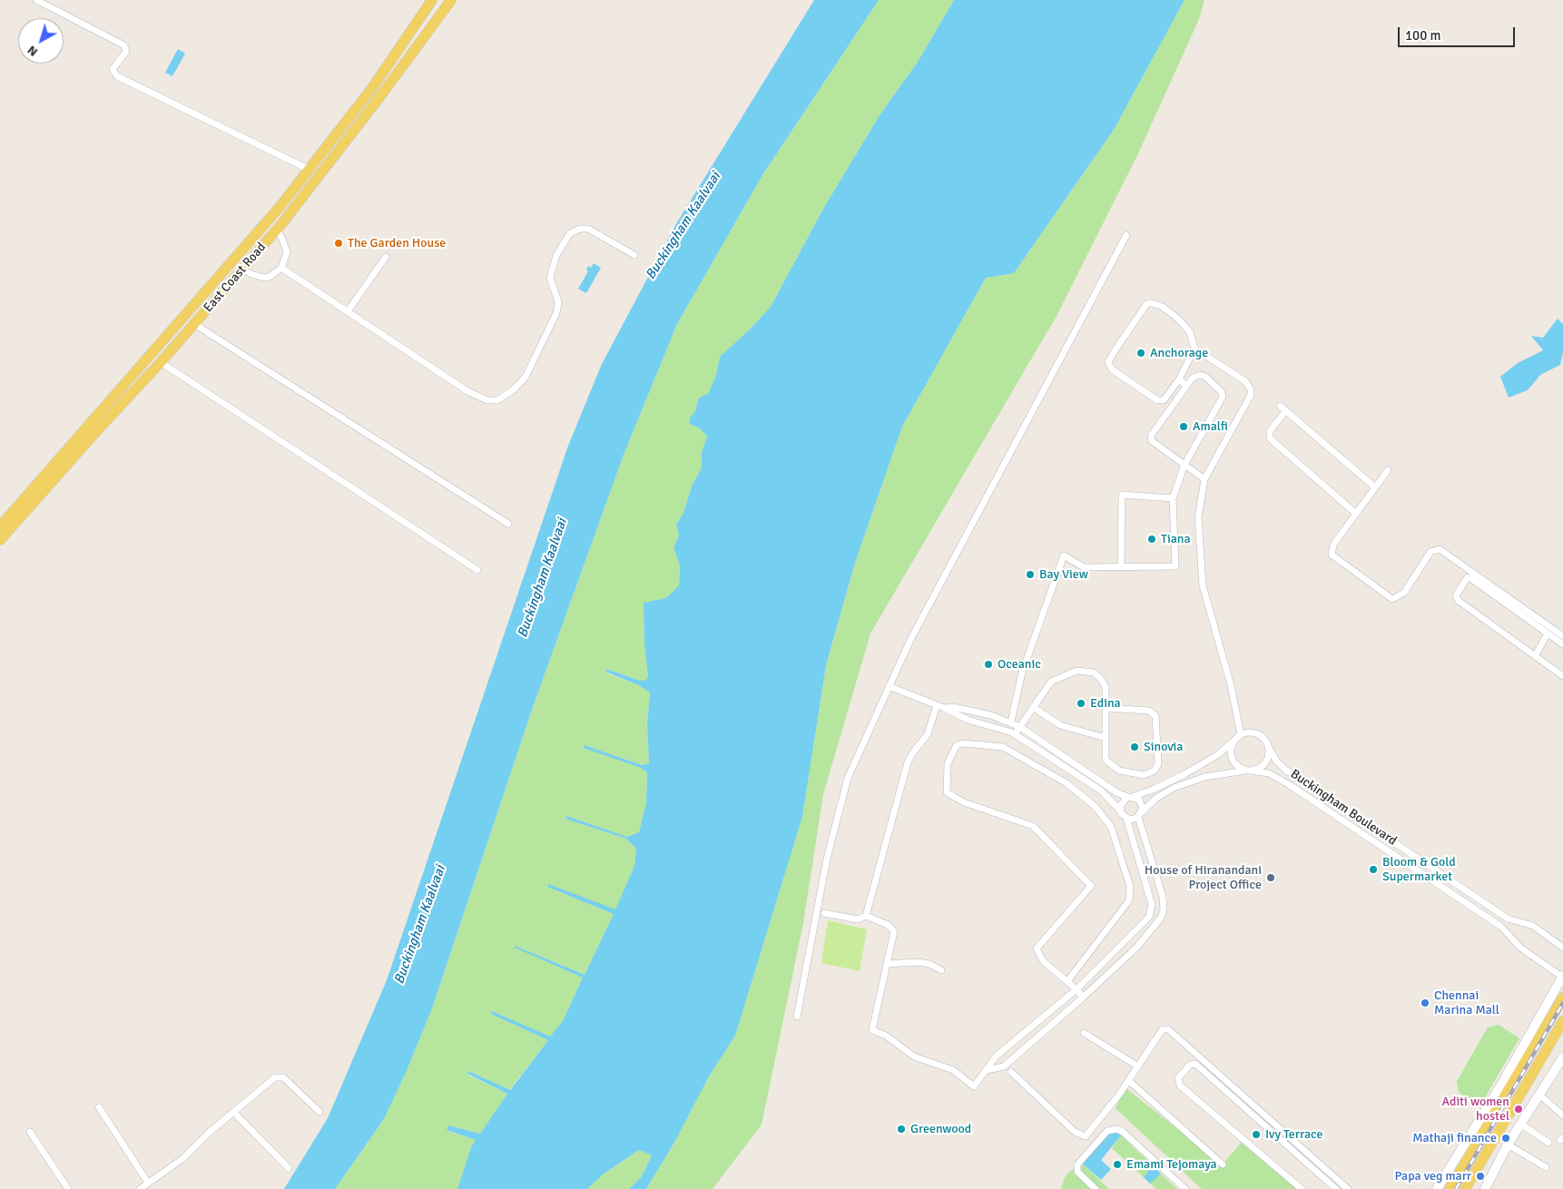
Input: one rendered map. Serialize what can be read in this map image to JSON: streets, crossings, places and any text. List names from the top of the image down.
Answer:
{
  "streets": {
    "main road": ["East Coast Road"],
    "street": ["Buckingham Boulevard"]
  },
  "water": ["Buckingham Kaalvaai"],
  "places": [
    "The Garden House",
    "Anchorage",
    "Amalfi",
    "Tiana",
    "Bay View",
    "Oceanic",
    "Edina",
    "Sinovia",
    "Bloom & Gold Supermarket",
    "House of Hiranandani Project Office",
    "Chennai Marina Mall",
    "Aditi women hostel",
    "Greenwood",
    "Ivy Terrace",
    "Mathaji finance",
    "Emami Tejomaya",
    "Papa veg marr"
  ],
  "scale_bar": "100 m",
  "north": "bottom left"
}
